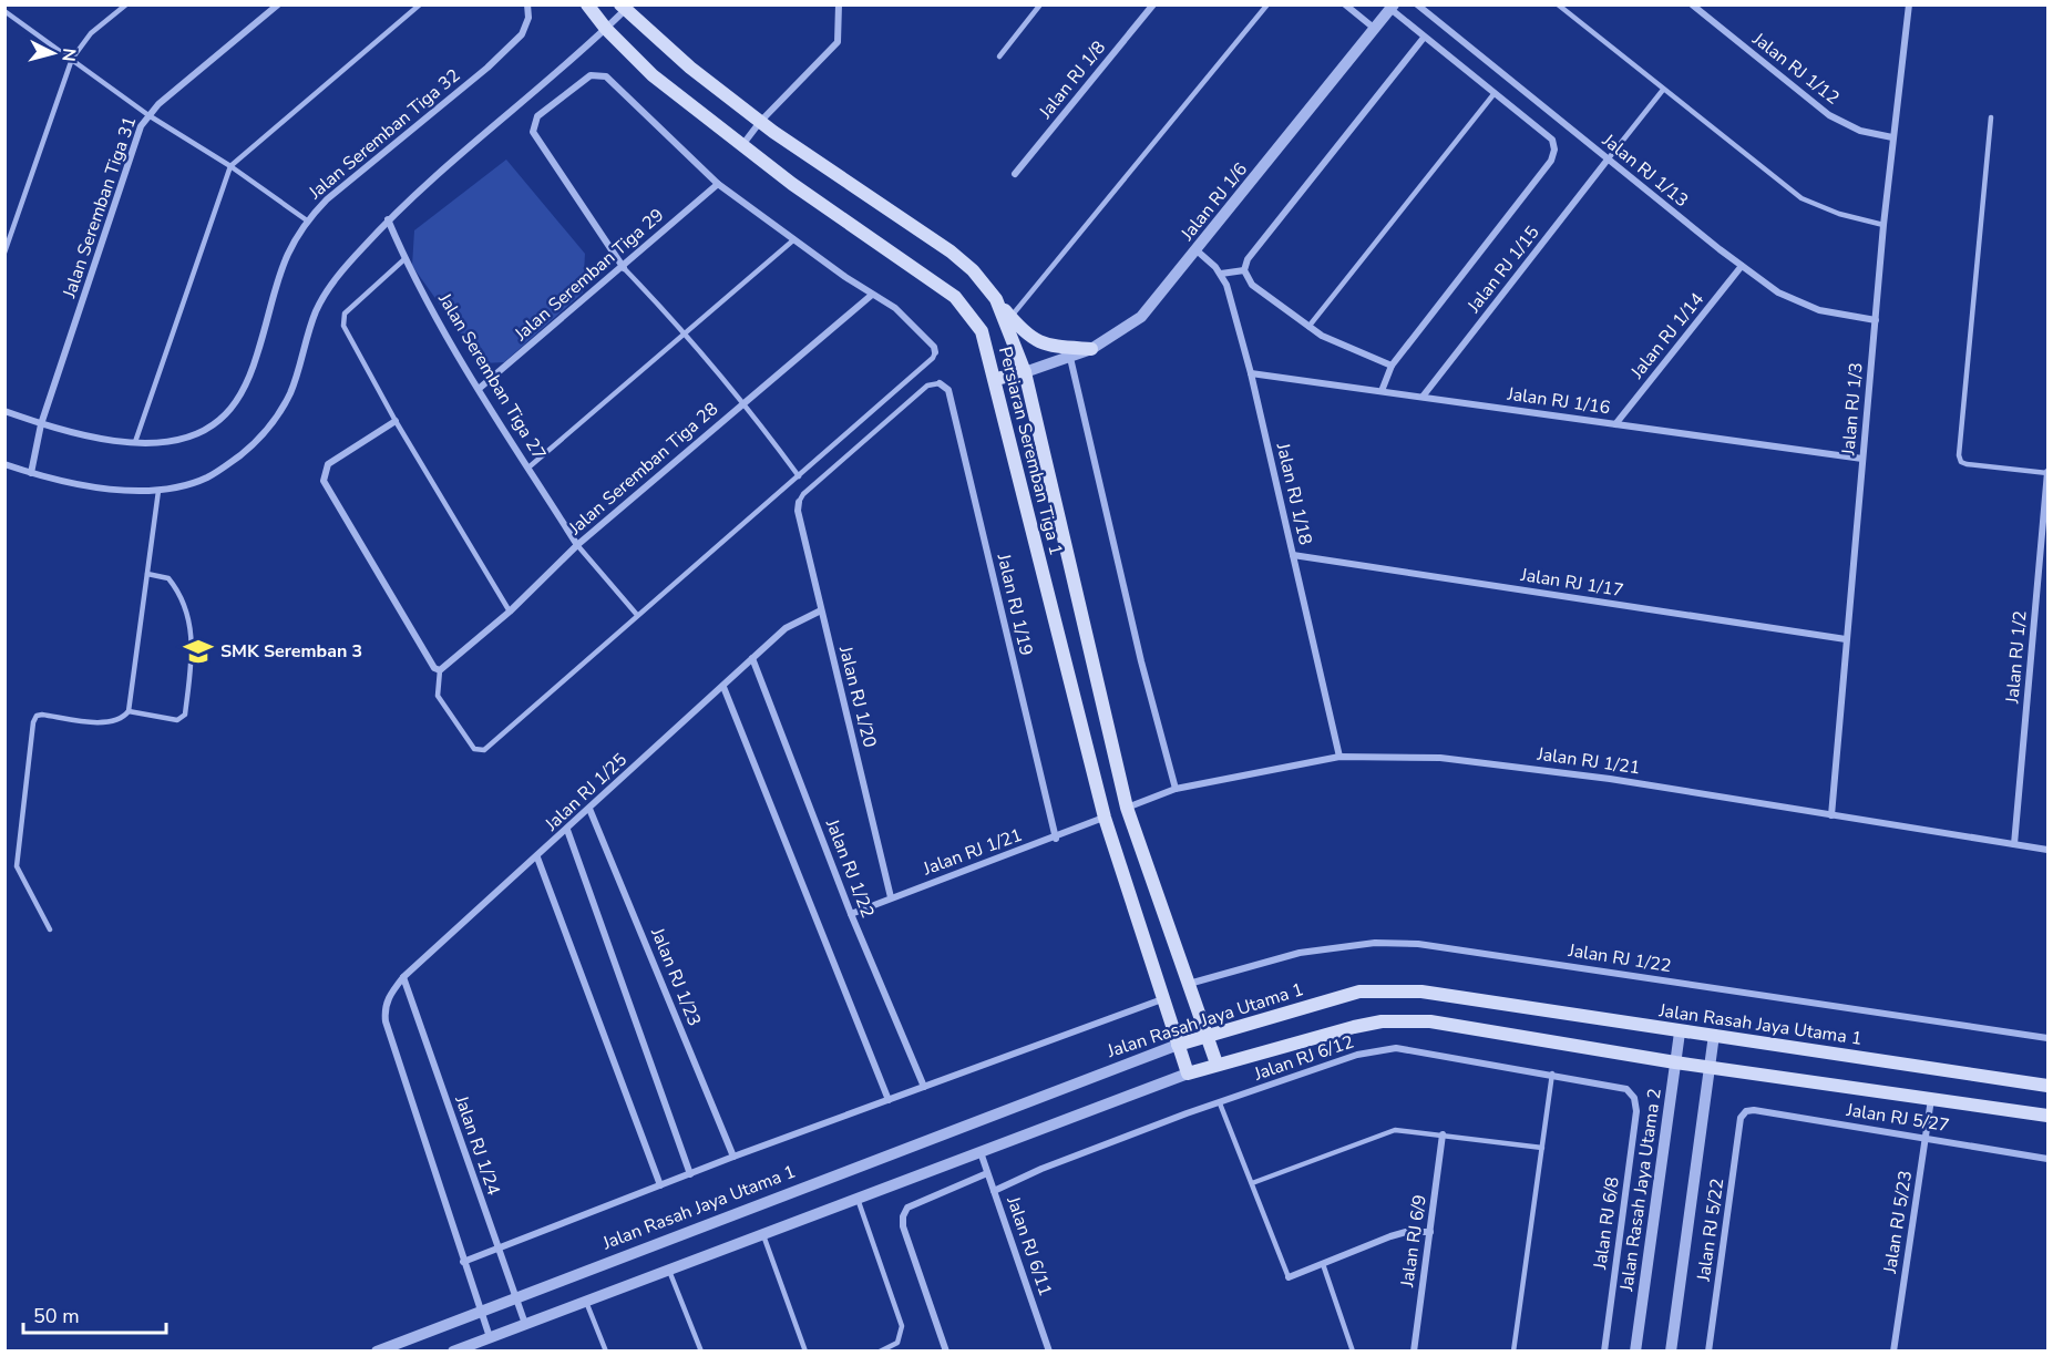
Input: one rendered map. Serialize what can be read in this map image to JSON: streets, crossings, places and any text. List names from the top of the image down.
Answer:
{
  "streets": {
    "main road": ["Persiaran Seremban Tiga 1", "Jalan Rasah Jaya Utama 1"],
    "street": [
      "Jalan RJ 1/12",
      "Jalan RJ 1/8",
      "Jalan Seremban Tiga 32",
      "Jalan RJ 1/13",
      "Jalan RJ 1/6",
      "Jalan Seremban Tiga 31",
      "Jalan RJ 1/15",
      "Jalan Seremban Tiga 29",
      "Jalan RJ 1/14",
      "Jalan Seremban Tiga 27",
      "Jalan RJ 1/16",
      "Jalan RJ 1/3",
      "Jalan Seremban Tiga 28",
      "Jalan RJ 1/18",
      "Jalan RJ 1/17",
      "Jalan RJ 1/19",
      "Jalan RJ 1/2",
      "Jalan RJ 1/20",
      "Jalan RJ 1/21",
      "Jalan RJ 1/25",
      "Jalan RJ 1/22",
      "Jalan RJ 1/23",
      "Jalan RJ 6/12",
      "Jalan RJ 5/27",
      "Jalan RJ 1/24",
      "Jalan Rasah Jaya Utama 2",
      "Jalan RJ 5/23",
      "Jalan RJ 6/8",
      "Jalan RJ 5/22",
      "Jalan RJ 6/9",
      "Jalan RJ 6/11"
    ]
  },
  "crossings": [
    ["Jalan RJ 1/12", "Jalan RJ 1/3"],
    ["Jalan Seremban Tiga 32", "Jalan Seremban Tiga 31"],
    ["Jalan RJ 1/13", "Jalan RJ 1/15"],
    ["Jalan RJ 1/13", "Jalan RJ 1/14"],
    ["Jalan RJ 1/13", "Jalan RJ 1/3"],
    ["Jalan RJ 1/6", "Persiaran Seremban Tiga 1"],
    ["Jalan RJ 1/6", "Jalan RJ 1/18"],
    ["Jalan RJ 1/15", "Jalan RJ 1/16"],
    ["Jalan Seremban Tiga 29", "Jalan Seremban Tiga 27"],
    ["Jalan RJ 1/14", "Jalan RJ 1/16"],
    ["Jalan Seremban Tiga 27", "Jalan Seremban Tiga 28"],
    ["Jalan RJ 1/16", "Jalan RJ 1/3"],
    ["Jalan RJ 1/16", "Jalan RJ 1/18"],
    ["Jalan RJ 1/3", "Jalan RJ 1/17"],
    ["Jalan RJ 1/3", "Jalan RJ 1/21"],
    ["Persiaran Seremban Tiga 1", "Jalan RJ 1/21"],
    ["Persiaran Seremban Tiga 1", "Jalan RJ 1/22"],
    ["Persiaran Seremban Tiga 1", "Jalan Rasah Jaya Utama 1"],
    ["Jalan RJ 1/18", "Jalan RJ 1/17"],
    ["Jalan RJ 1/18", "Jalan RJ 1/21"],
    ["Jalan RJ 1/19", "Jalan RJ 1/21"],
    ["Jalan RJ 1/2", "Jalan RJ 1/21"],
    ["Jalan RJ 1/20", "Jalan RJ 1/21"],
    ["Jalan RJ 1/20", "Jalan RJ 1/25"],
    ["Jalan RJ 1/21", "Jalan RJ 1/22"],
    ["Jalan RJ 1/25", "Jalan RJ 1/22"],
    ["Jalan RJ 1/25", "Jalan RJ 1/23"],
    ["Jalan RJ 1/25", "Jalan RJ 1/24"],
    ["Jalan Rasah Jaya Utama 1", "Jalan RJ 1/24"],
    ["Jalan Rasah Jaya Utama 1", "Jalan Rasah Jaya Utama 2"],
    ["Jalan RJ 6/12", "Jalan RJ 6/8"],
    ["Jalan RJ 6/12", "Jalan RJ 6/11"],
    ["Jalan RJ 5/27", "Jalan RJ 5/23"],
    ["Jalan RJ 5/27", "Jalan RJ 5/22"]
  ],
  "places": {
    "school or university": ["SMK Seremban 3"]
  },
  "scale_bar": "50 m",
  "north": "right"
}
